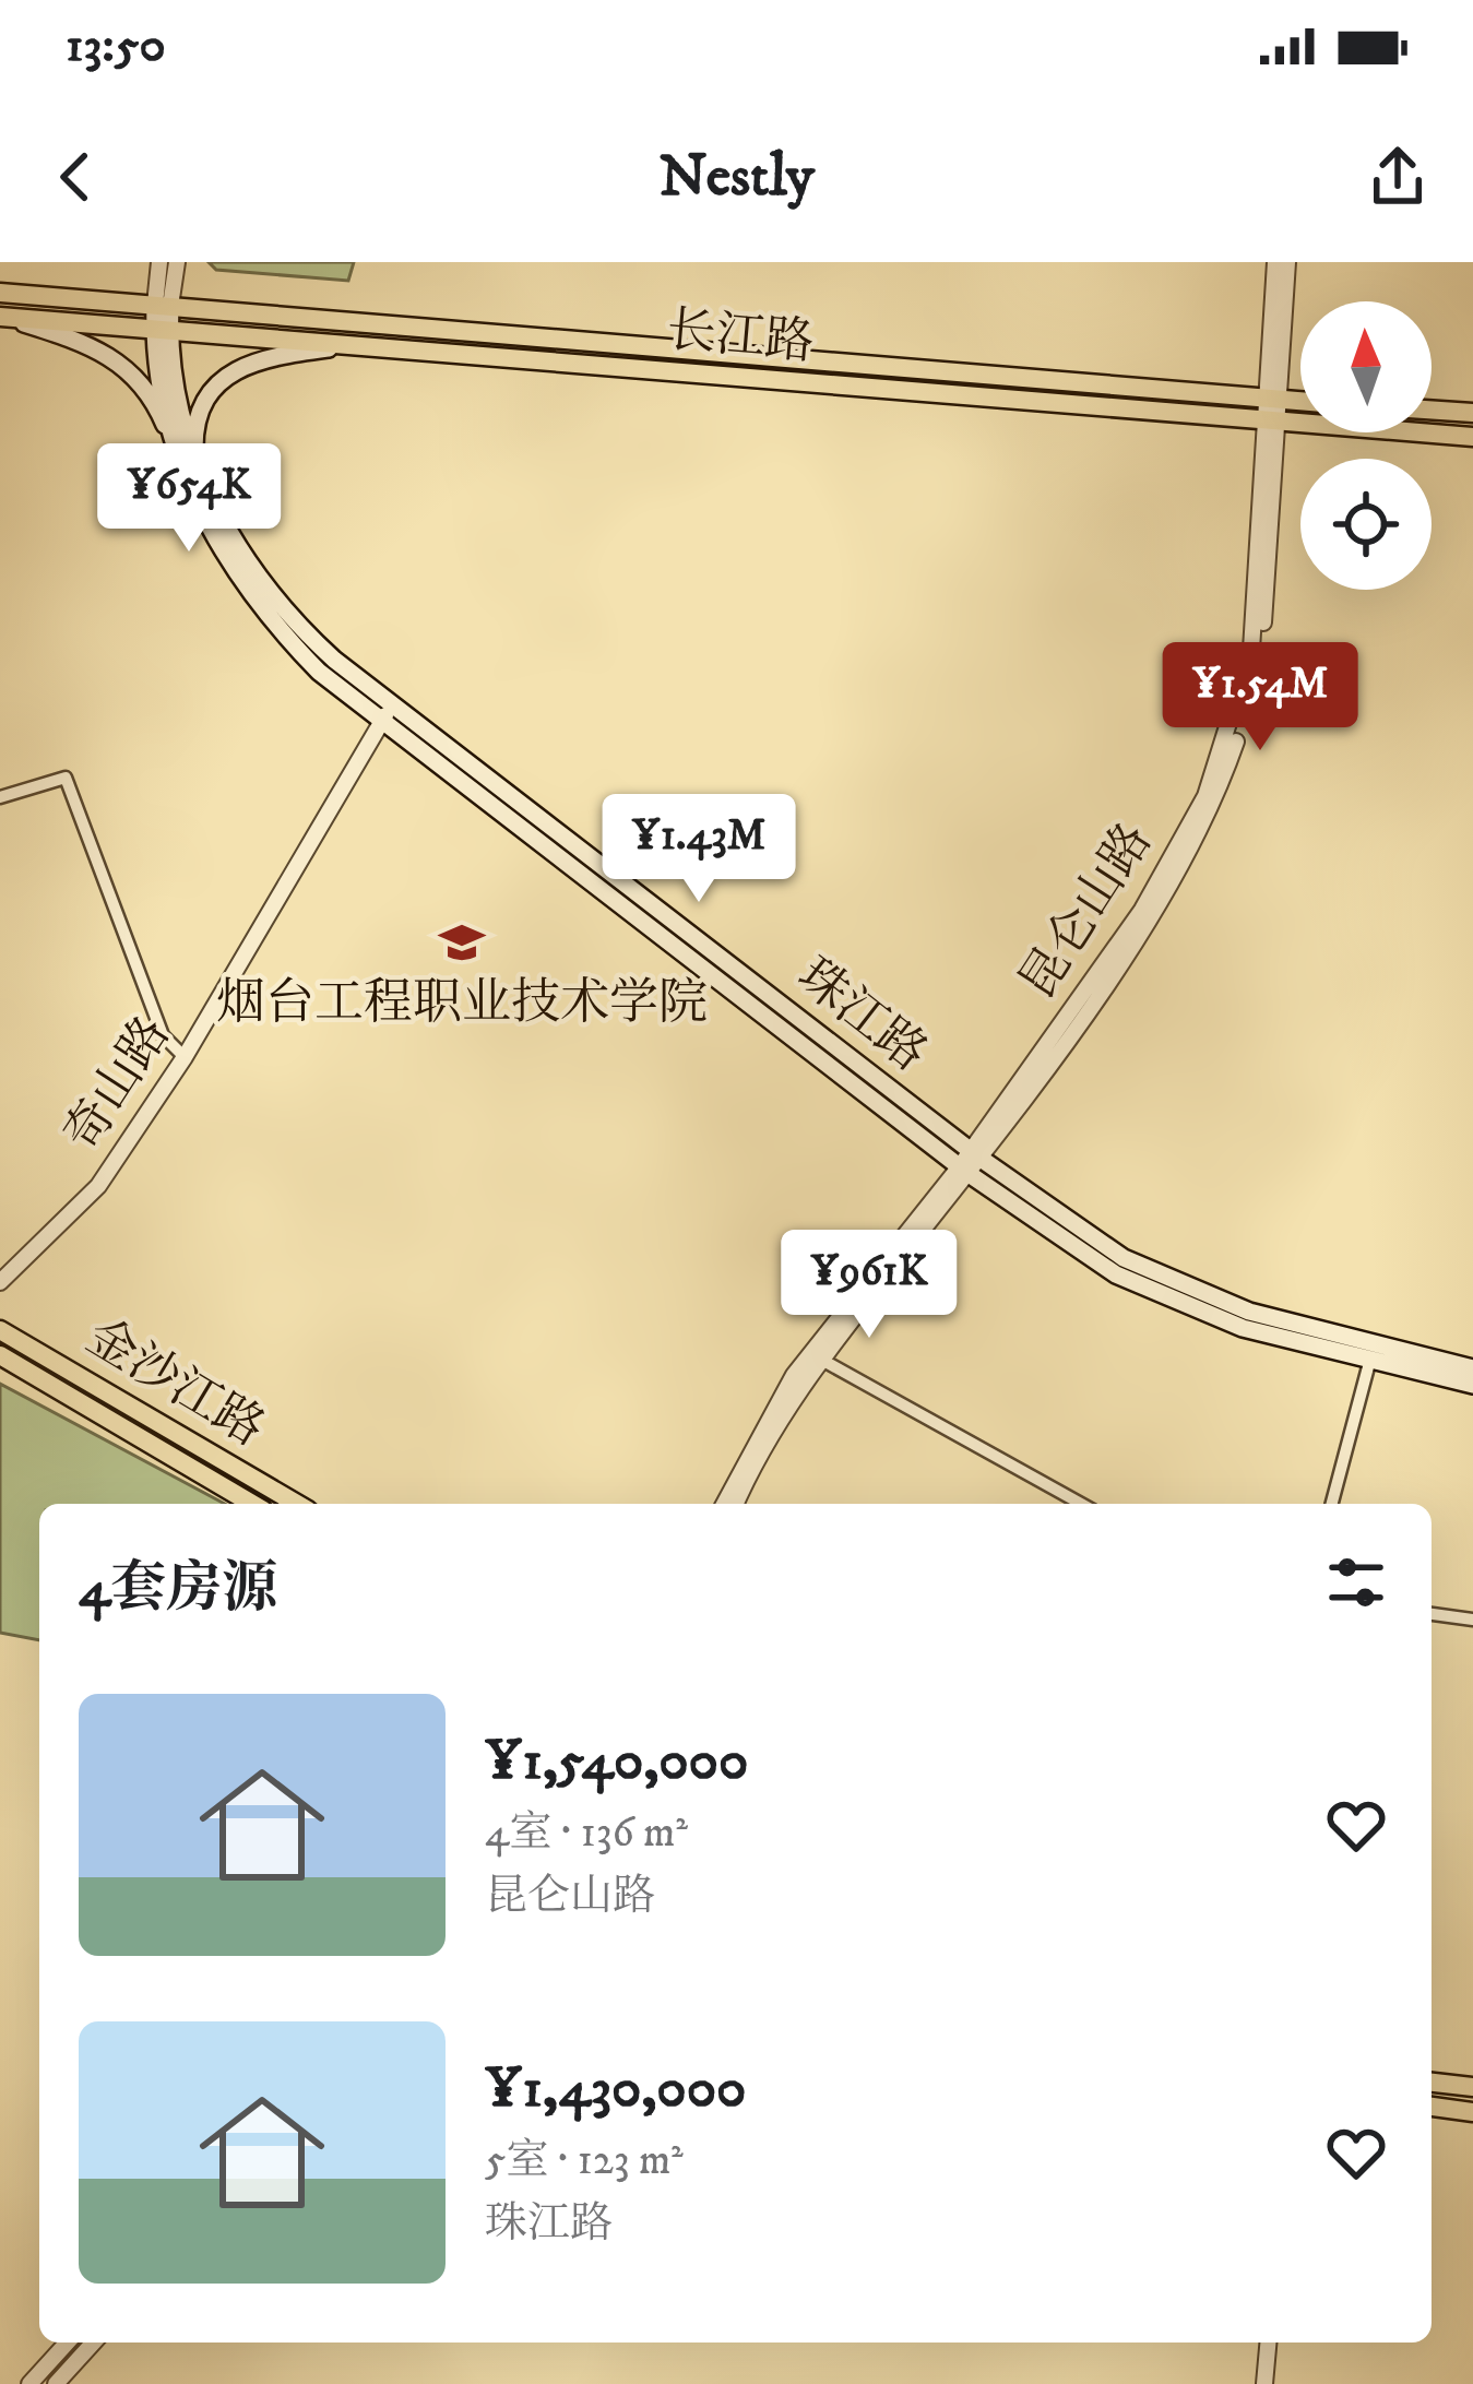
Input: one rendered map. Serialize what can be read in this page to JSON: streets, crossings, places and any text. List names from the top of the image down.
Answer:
{
  "streets": {
    "main road": ["长江路", "珠江路", "金沙江路"],
    "street": ["昆仑山路", "奇山路"]
  },
  "crossings": [
    ["长江路", "昆仑山路"],
    ["长江路", "珠江路"],
    ["昆仑山路", "珠江路"],
    ["珠江路", "奇山路"]
  ],
  "places": {
    "school or university": ["烟台工程职业技术学院"]
  },
  "north": "top",
  "page": {
    "status": "13:50",
    "header": "Nestly",
    "price": [
      "¥654K",
      "¥1.54M",
      "¥1.43M",
      "¥961K"
    ],
    "heading": "4套房源",
    "list": [
      {
        "name": "¥1,540,000",
        "note": "4室 · 136 m² · 昆仑山路"
      },
      {
        "name": "¥1,430,000",
        "note": "5室 · 123 m² · 珠江路"
      }
    ]
  }
}
